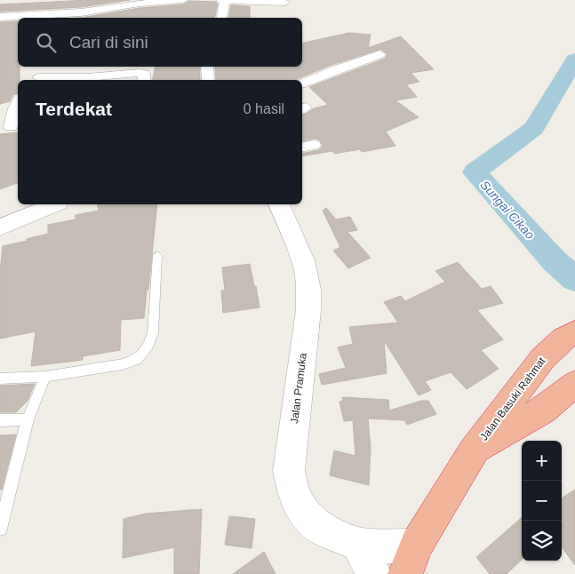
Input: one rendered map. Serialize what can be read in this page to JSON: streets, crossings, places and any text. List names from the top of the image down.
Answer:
{
  "streets": {
    "highway": ["Jalan Basuki Rahmat"],
    "street": ["Jalan Pramuka"]
  },
  "crossings": [
    ["Jalan Pramuka", "Jalan Basuki Rahmat"]
  ],
  "water": ["Sungai Cikao"],
  "page": {
    "search": "Cari di sini",
    "heading": ["Terdekat", "0 hasil"],
    "map_buttons": ["+", "−"]
  }
}
